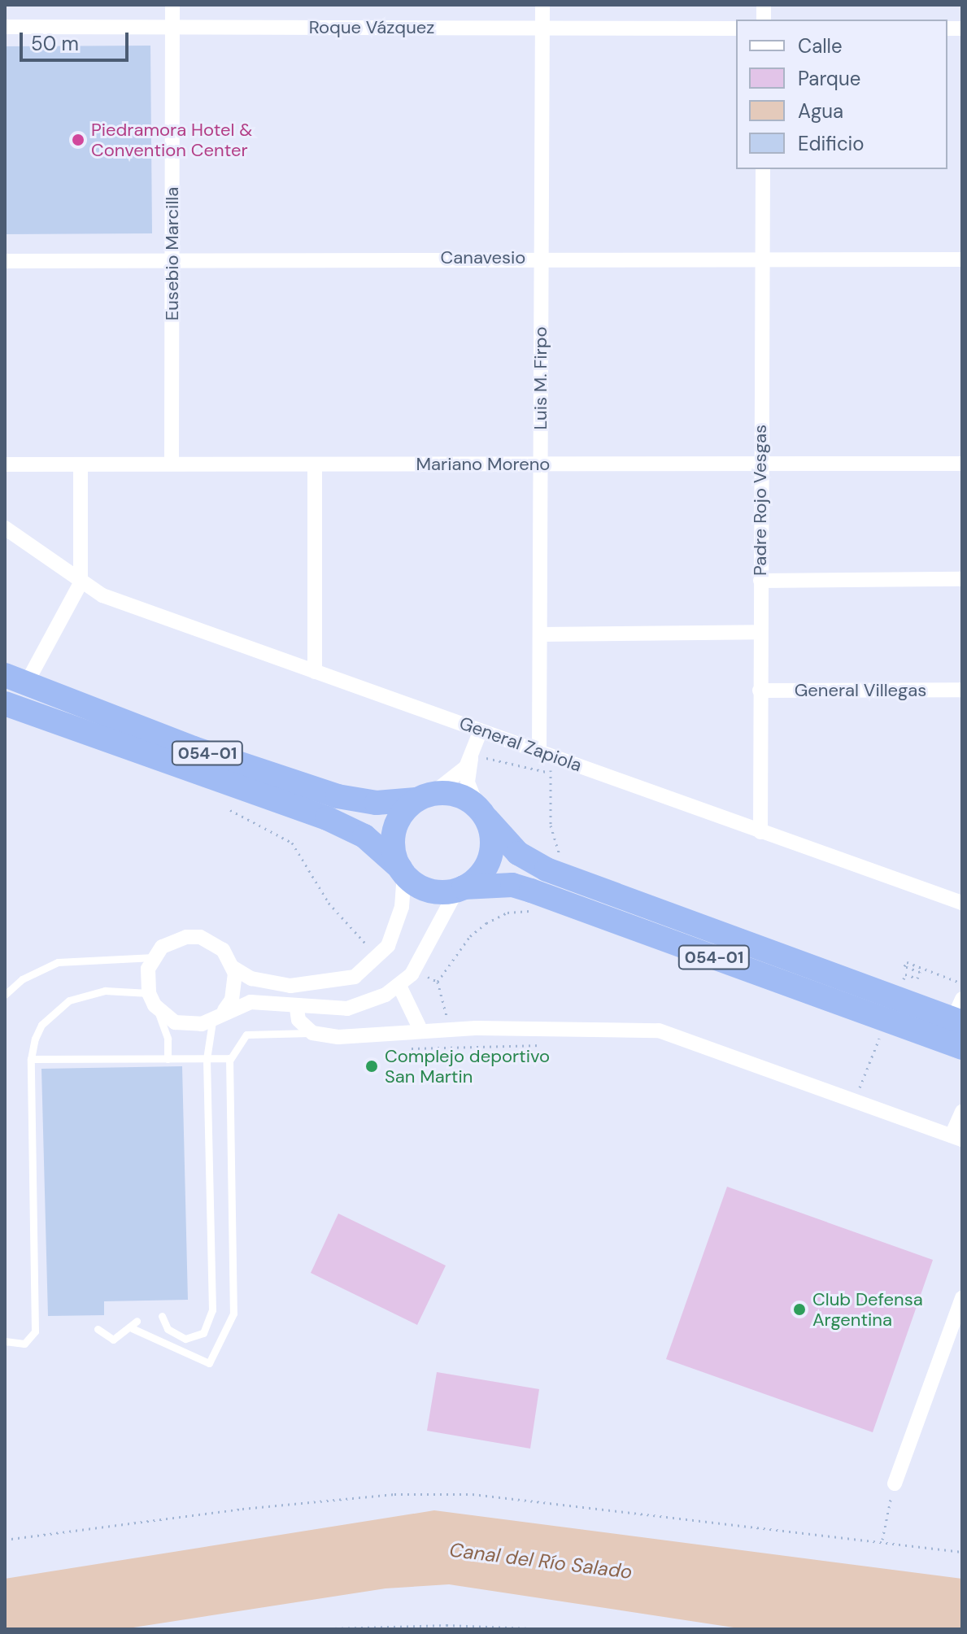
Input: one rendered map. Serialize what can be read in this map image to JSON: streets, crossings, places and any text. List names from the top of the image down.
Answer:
{
  "streets": {
    "highway": ["054-01"],
    "street": [
      "Roque Vázquez",
      "Eusebio Marcilla",
      "Canavesio",
      "Luis M. Firpo",
      "Mariano Moreno",
      "Padre Rojo Vesgas",
      "General Villegas",
      "General Zapiola"
    ]
  },
  "crossings": [
    ["Roque Vázquez", "Eusebio Marcilla"],
    ["Roque Vázquez", "Luis M. Firpo"],
    ["Eusebio Marcilla", "Canavesio"],
    ["Eusebio Marcilla", "Mariano Moreno"],
    ["Canavesio", "Luis M. Firpo"],
    ["Canavesio", "Padre Rojo Vesgas"],
    ["Luis M. Firpo", "Mariano Moreno"],
    ["Luis M. Firpo", "General Zapiola"],
    ["Mariano Moreno", "Padre Rojo Vesgas"],
    ["Padre Rojo Vesgas", "General Villegas"],
    ["Padre Rojo Vesgas", "General Zapiola"]
  ],
  "water": ["Canal del Río Salado"],
  "places": ["Piedramora Hotel & Convention Center", "Complejo deportivo San Martin", "Club Defensa Argentina"],
  "legend": [
    "Calle",
    "Parque",
    "Agua",
    "Edificio"
  ],
  "scale_bar": "50 m"
}
